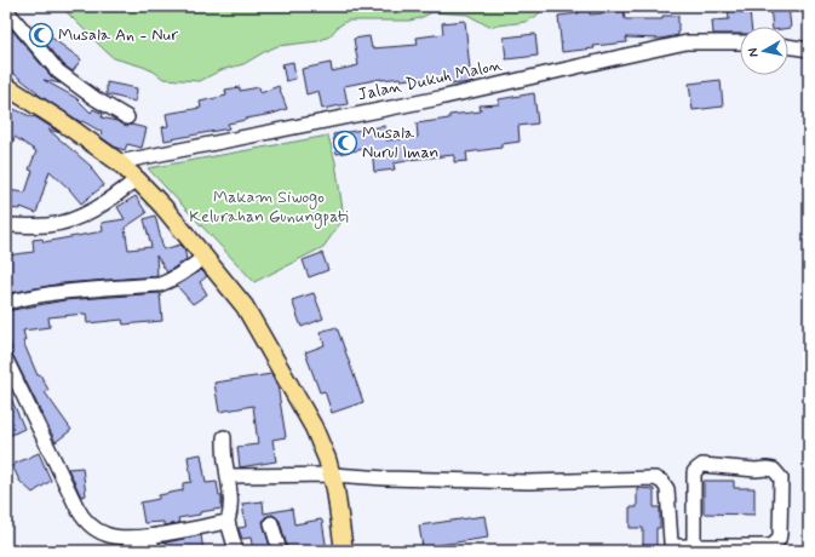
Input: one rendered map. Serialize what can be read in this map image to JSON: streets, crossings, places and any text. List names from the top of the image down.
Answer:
{
  "streets": {
    "street": ["Jalan Dukuh Malon"]
  },
  "parks": ["Makam Siwogo Kelurahan Gunungpati"],
  "places": {
    "mosque": ["Musala An - Nur", "Musala Nurul Iman"]
  },
  "north": "left"
}
